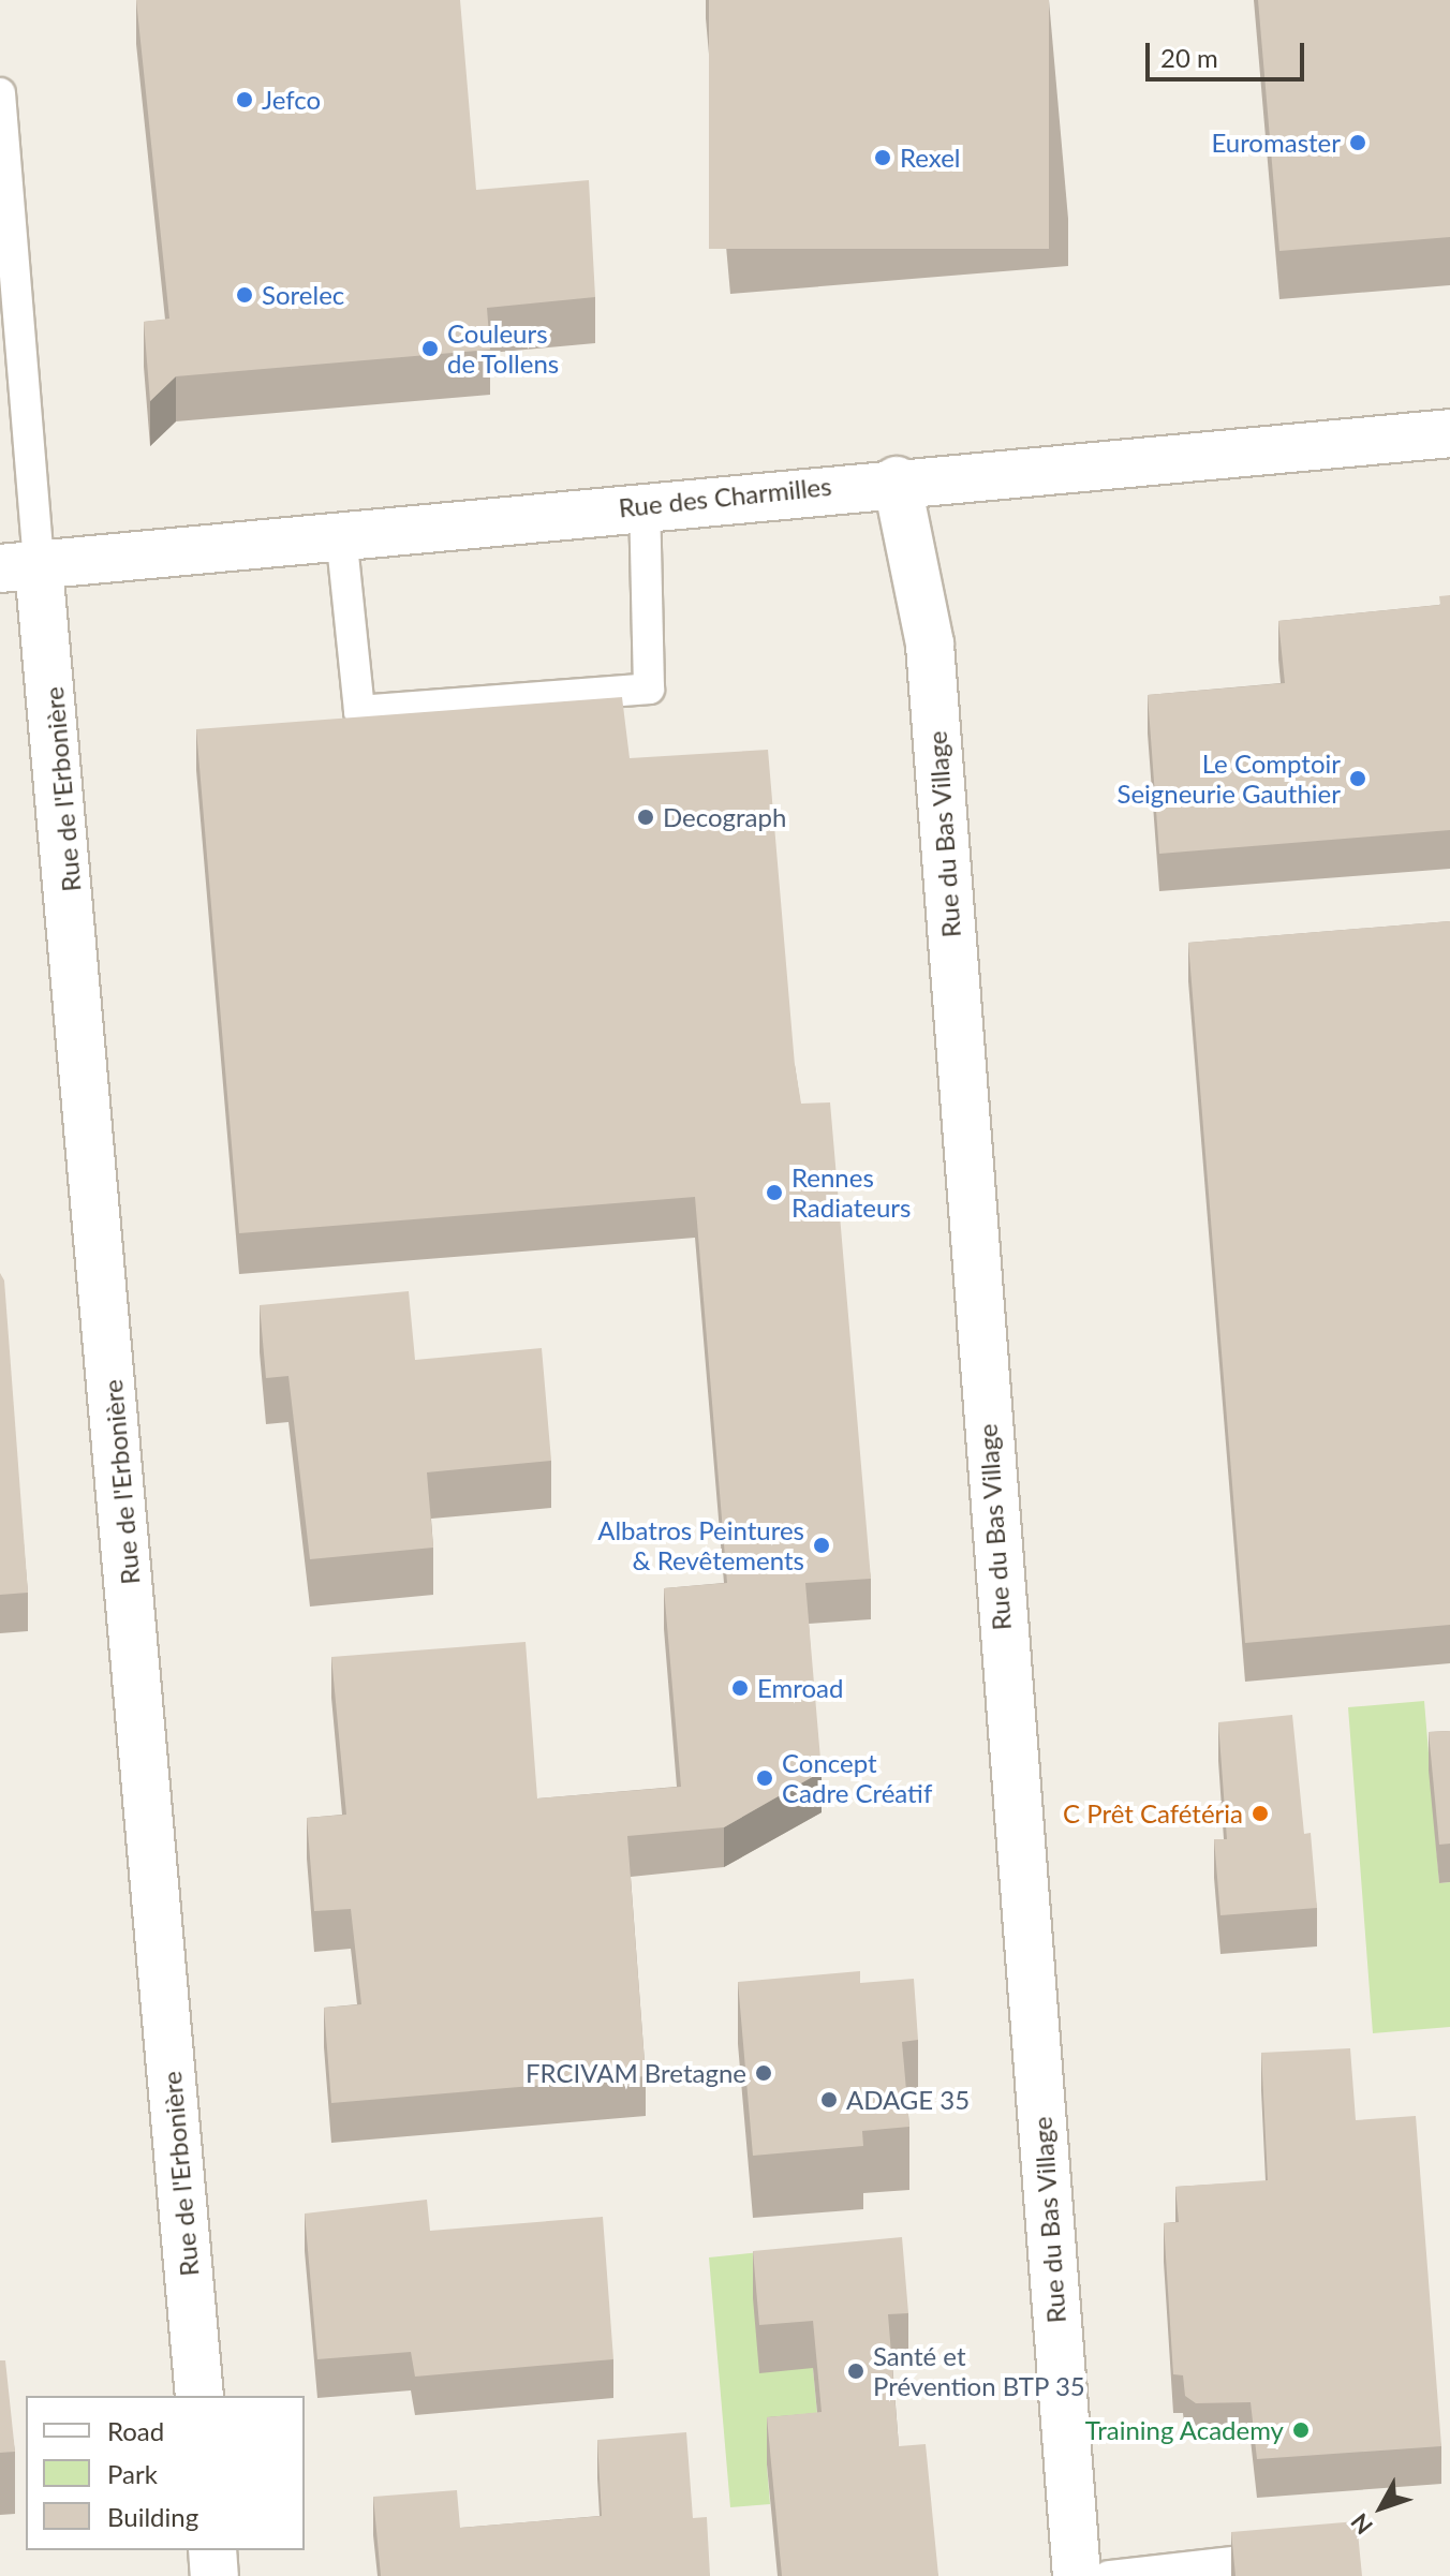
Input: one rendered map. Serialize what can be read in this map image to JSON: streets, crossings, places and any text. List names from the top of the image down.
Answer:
{
  "streets": {
    "street": ["Rue des Charmilles", "Rue de l'Erbonière", "Rue du Bas Village"]
  },
  "crossings": [
    ["Rue des Charmilles", "Rue de l'Erbonière"],
    ["Rue des Charmilles", "Rue du Bas Village"]
  ],
  "places": [
    "Jefco",
    "Euromaster",
    "Rexel",
    "Sorelec",
    "Couleurs de Tollens",
    "Le Comptoir Seigneurie Gauthier",
    "Decograph",
    "Rennes Radiateurs",
    "Albatros Peintures & Revêtements",
    "Emroad",
    "Concept Cadre Créatif",
    "C Prêt Cafétéria",
    "FRCIVAM Bretagne",
    "ADAGE 35",
    "Santé et Prévention BTP 35",
    "Training Academy"
  ],
  "legend": ["Road", "Park", "Building"],
  "scale_bar": "20 m",
  "north": "bottom left"
}
